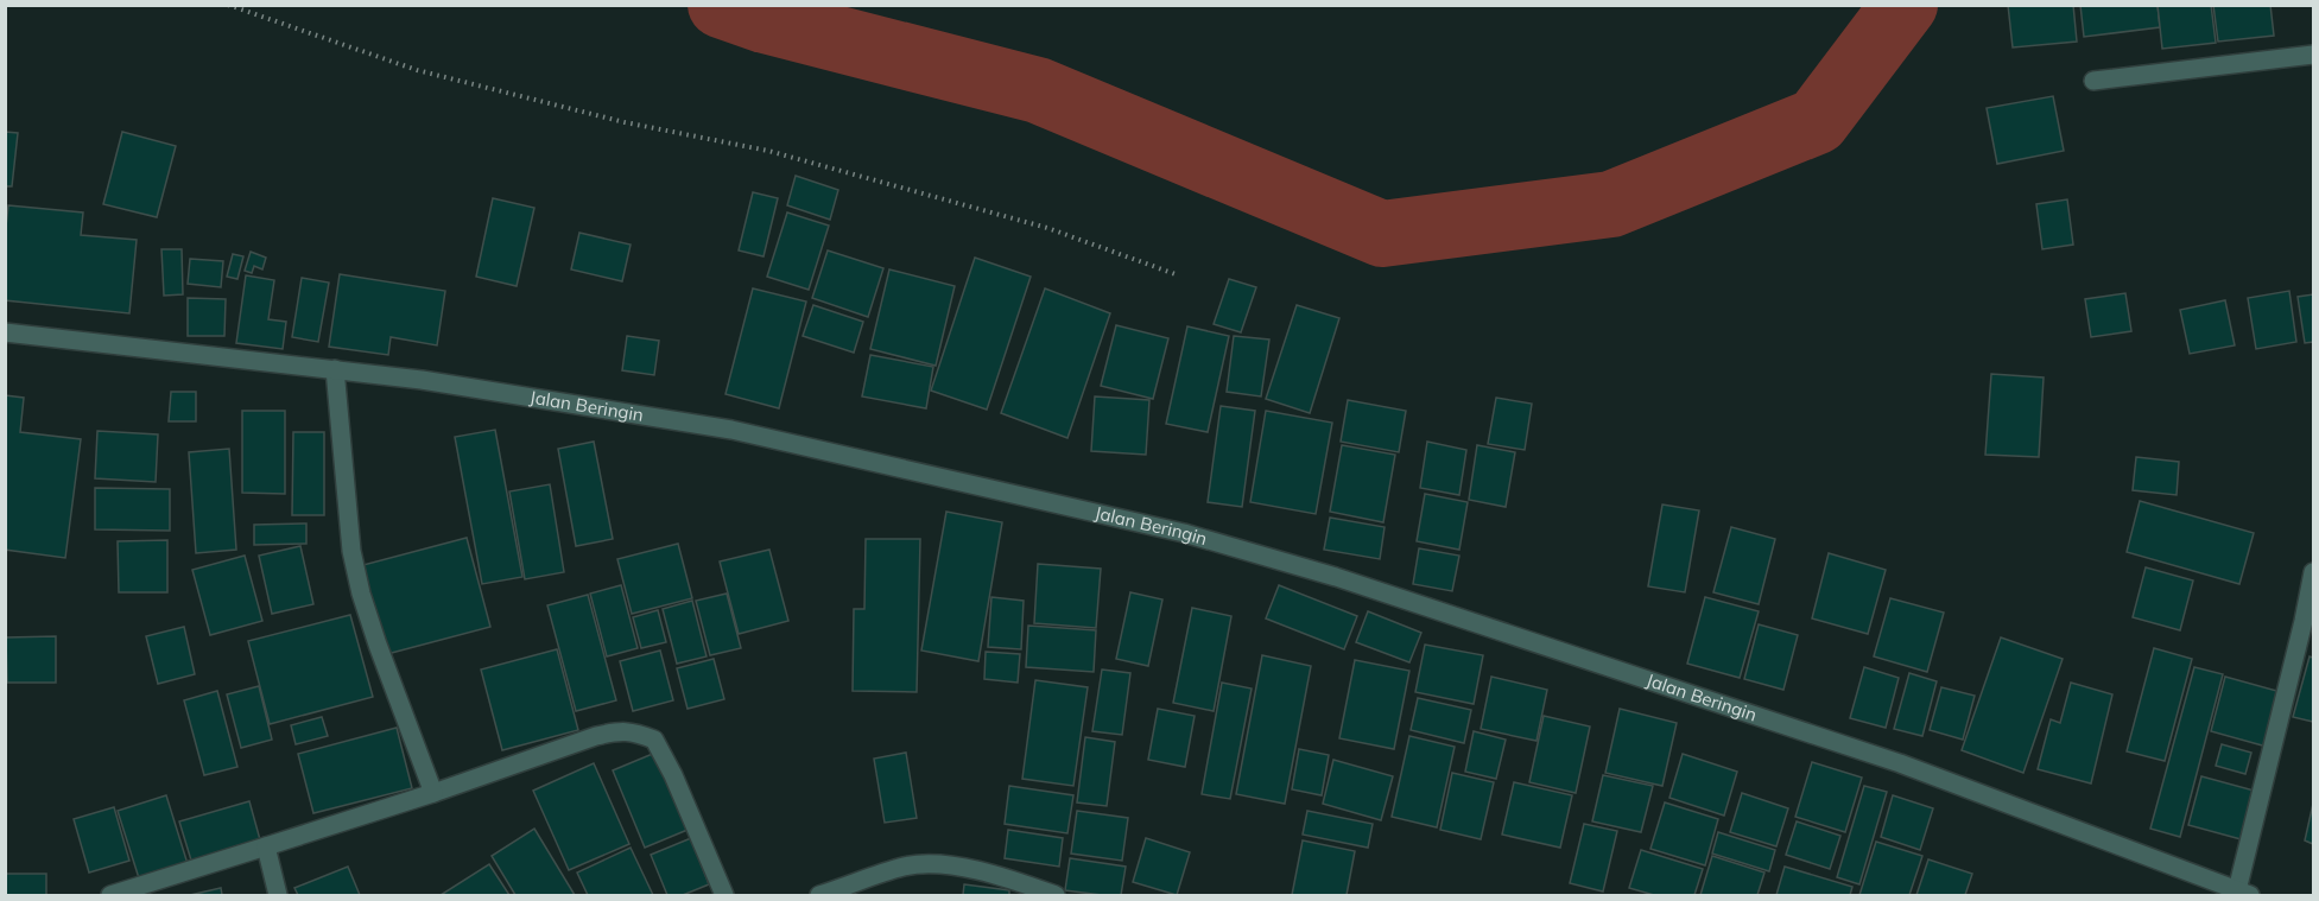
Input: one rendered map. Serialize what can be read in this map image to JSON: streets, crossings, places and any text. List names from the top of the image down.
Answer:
{
  "streets": {
    "street": ["Jalan Beringin"]
  }
}
